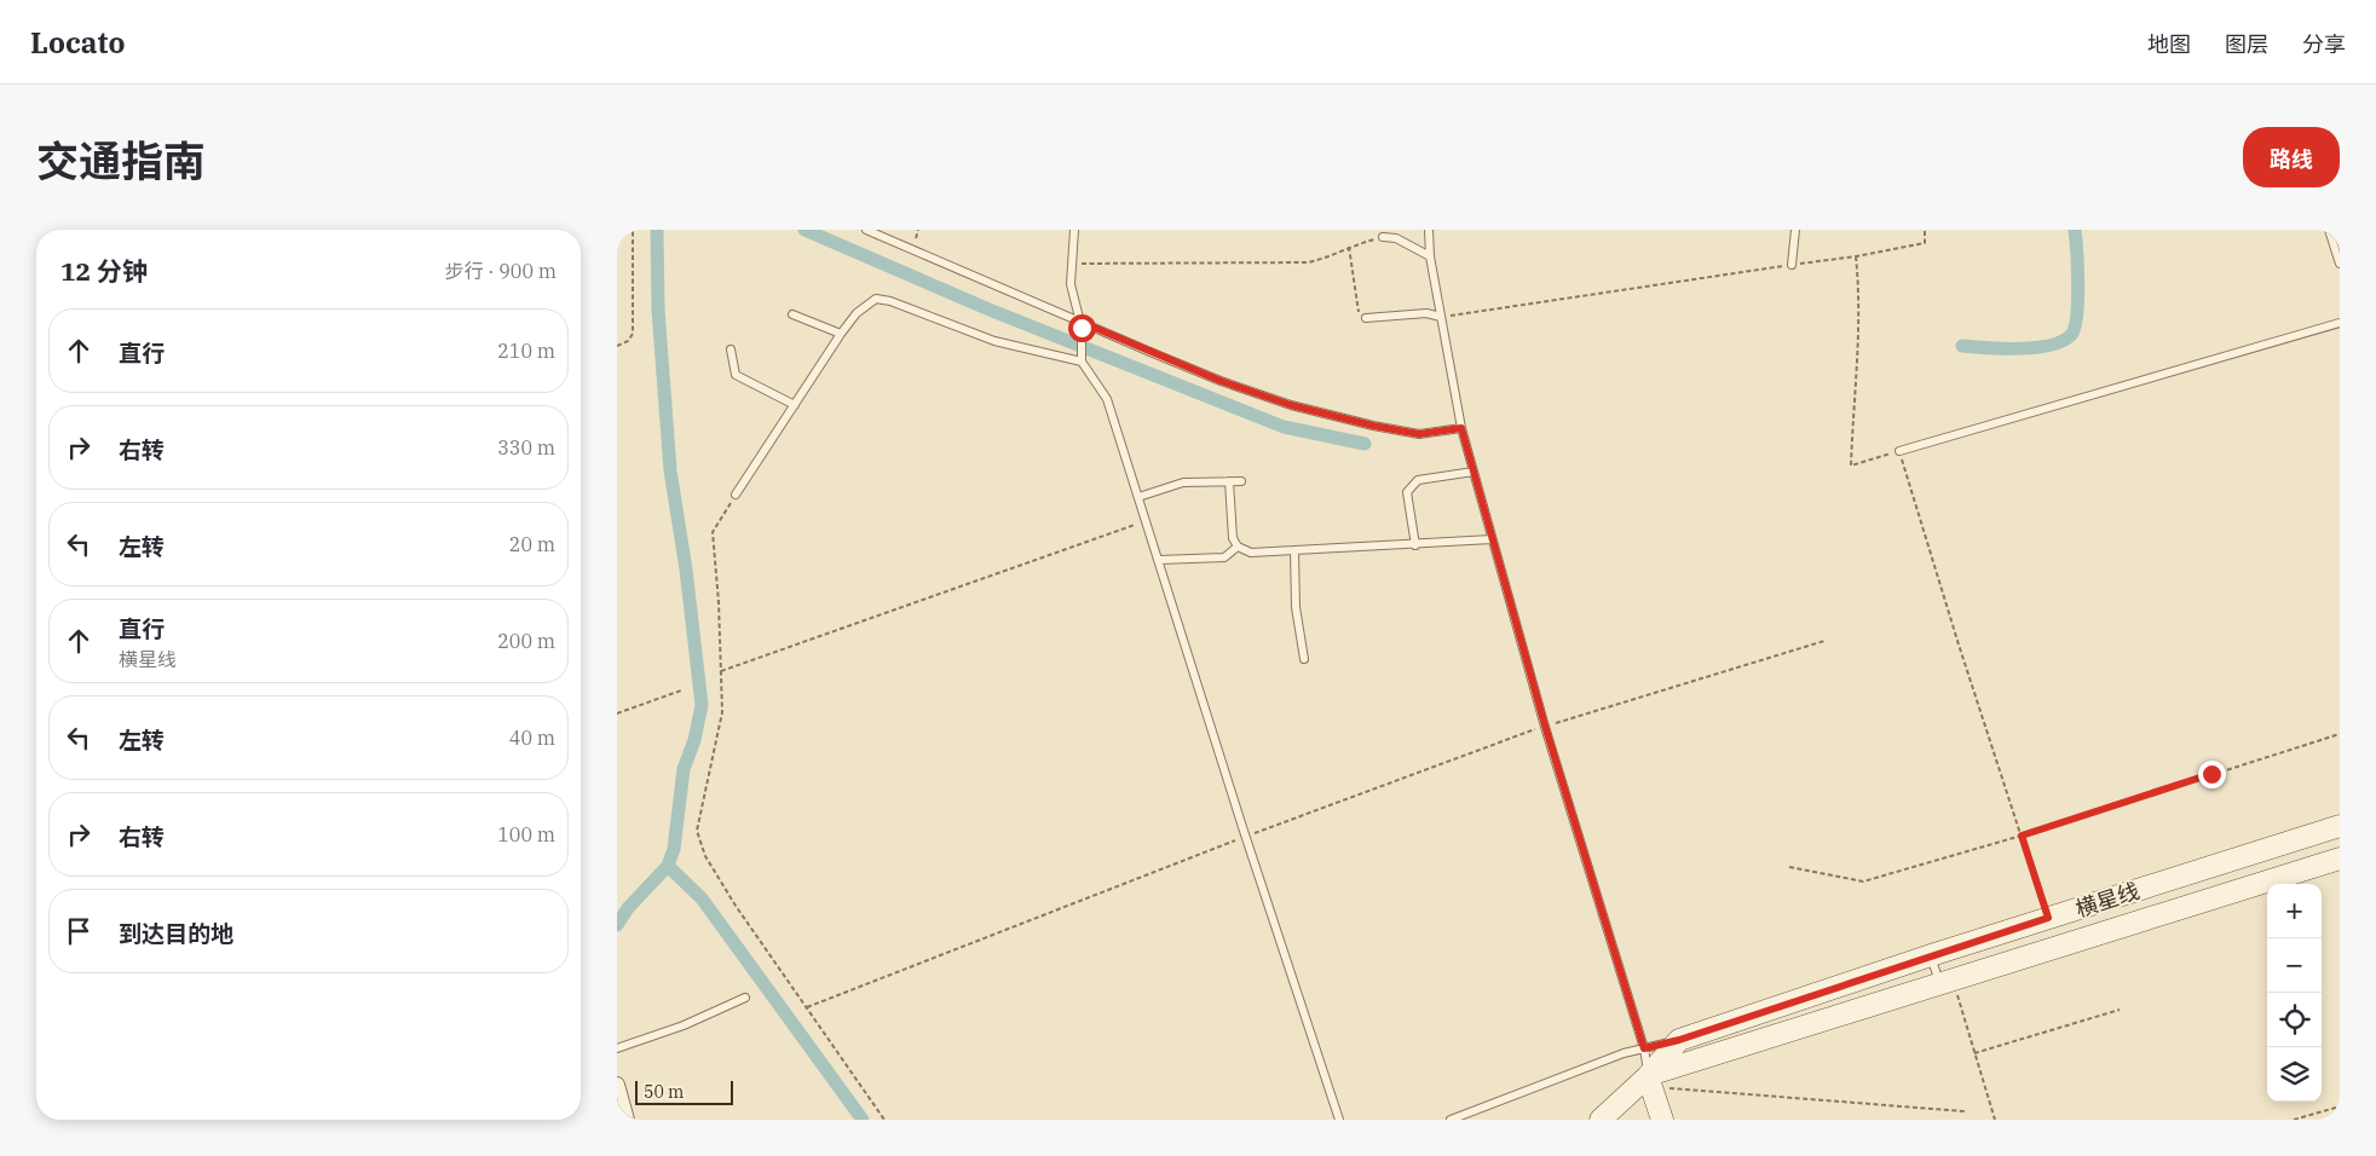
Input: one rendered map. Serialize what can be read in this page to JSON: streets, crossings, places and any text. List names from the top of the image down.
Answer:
{
  "streets": {
    "street": ["横星线"]
  },
  "scale_bar": "50 m",
  "page": {
    "header": "Locato",
    "nav": ["地图", "图层", "分享"],
    "title": "交通指南",
    "buttons": "路线",
    "heading": ["12 分钟", "步行 · 900 m"],
    "list": [
      ["直行", "210 m"],
      ["右转", "330 m"],
      ["左转", "20 m"],
      ["直行", "横星线", "200 m"],
      ["左转", "40 m"],
      ["右转", "100 m"],
      "到达目的地"
    ],
    "map_buttons": ["+", "−"],
    "scale": "50 m"
  }
}
